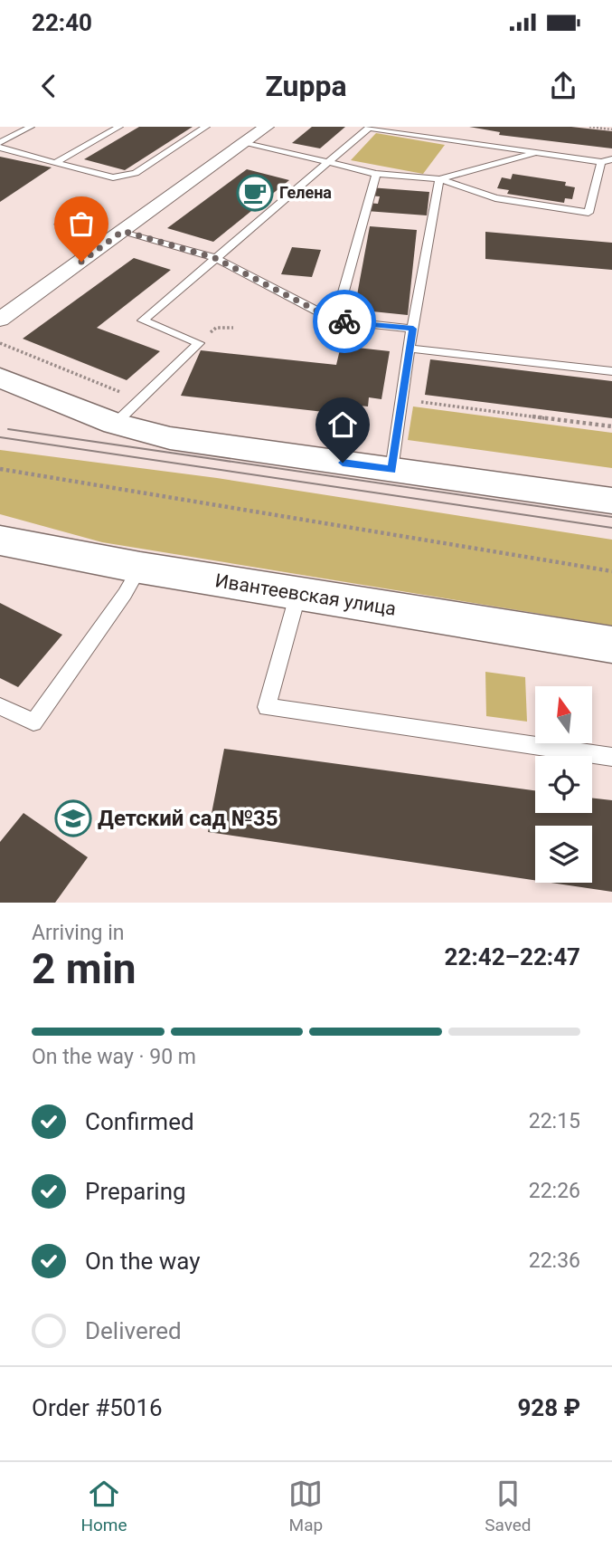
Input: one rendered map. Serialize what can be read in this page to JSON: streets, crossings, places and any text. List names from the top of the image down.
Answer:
{
  "streets": {
    "street": ["Ивантеевская улица"]
  },
  "places": {
    "cafe": ["Гелена"],
    "school or university": ["Детский сад №35"]
  },
  "north": "top",
  "page": {
    "status": "22:40",
    "header": "Zuppa",
    "heading": ["2 min", "Arriving in", "22:42–22:47"],
    "panel": ["Order #5016", "928 ₽"],
    "bar": "On the way · 90 m",
    "list": [
      ["Confirmed", "22:15"],
      ["Preparing", "22:26"],
      ["On the way", "22:36"],
      "Delivered"
    ],
    "tabs": ["Home", "Map", "Saved"]
  }
}
